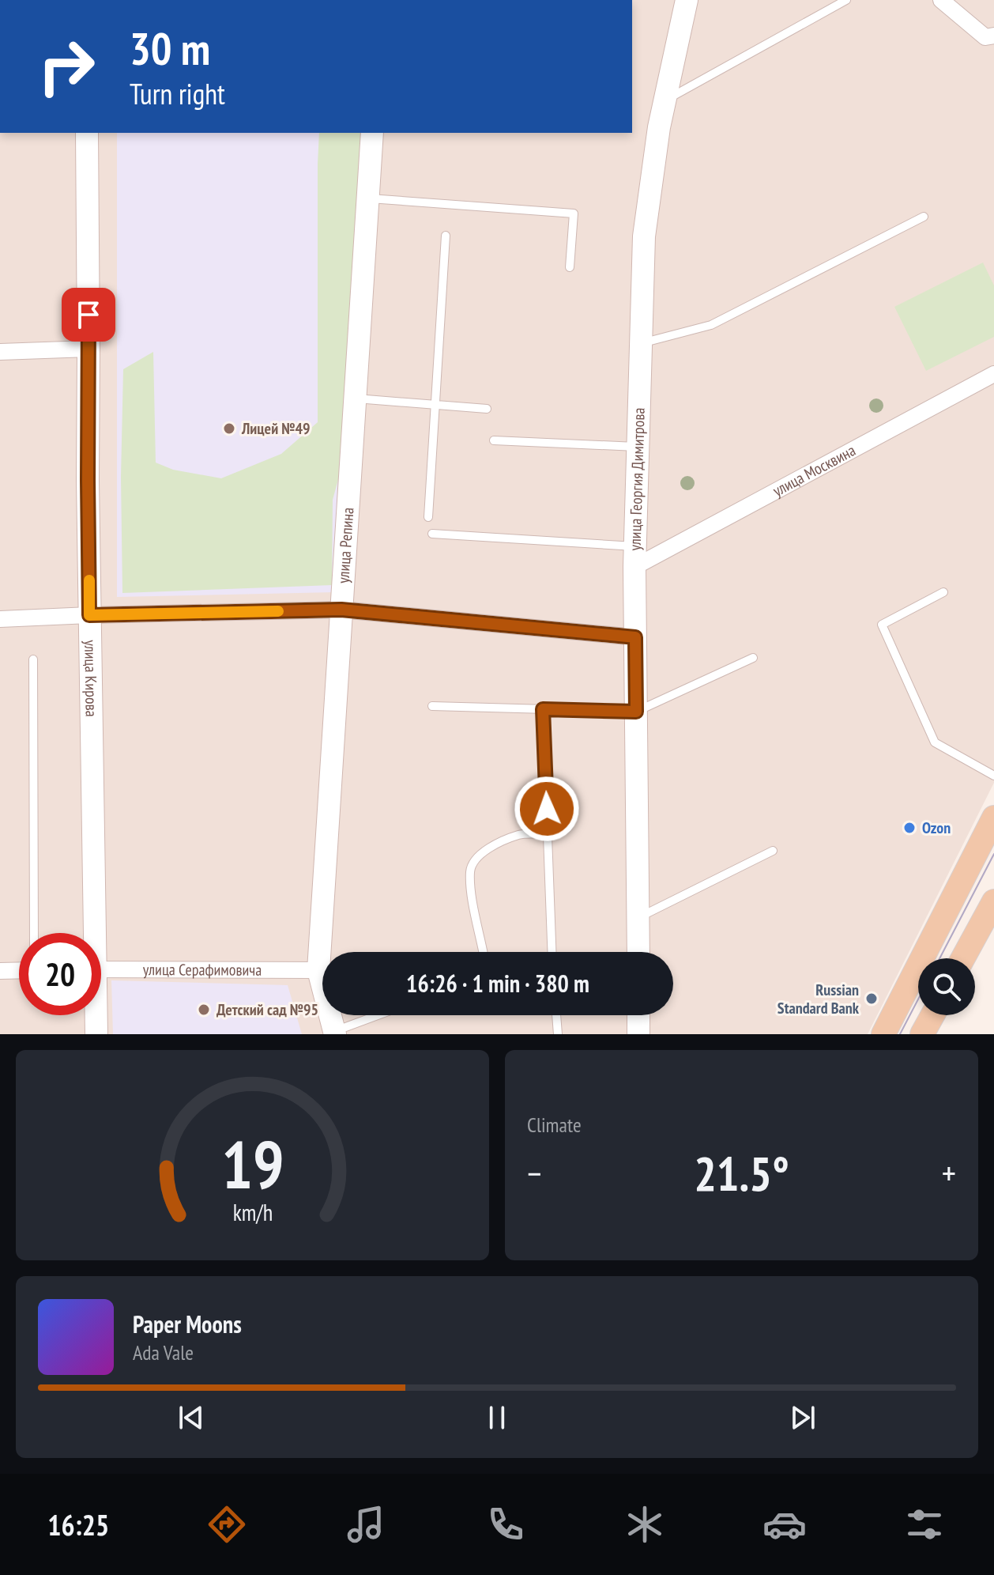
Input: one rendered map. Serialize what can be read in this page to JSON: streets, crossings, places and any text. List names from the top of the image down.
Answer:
{
  "streets": {
    "street": [
      "улица Москвина",
      "улица Георгия Димитрова",
      "улица Репина",
      "улица Кирова",
      "улица Серафимовича"
    ]
  },
  "crossings": [
    ["улица Москвина", "улица Георгия Димитрова"],
    ["улица Репина", "улица Серафимовича"]
  ],
  "places": [
    "Лицей №49",
    "Ozon",
    "Russian Standard Bank",
    "Детский сад №95"
  ],
  "page": {
    "turn": ["30 m", "Turn right"],
    "limit": "20",
    "trip": "16:26 · 1 min · 380 m",
    "tile": "Climate",
    "heat": ["−", "21.5°", "+"],
    "song": ["Paper Moons", "Ada Vale"],
    "tabs": "16:25",
    "gauge": ["19", "km/h"]
  }
}
